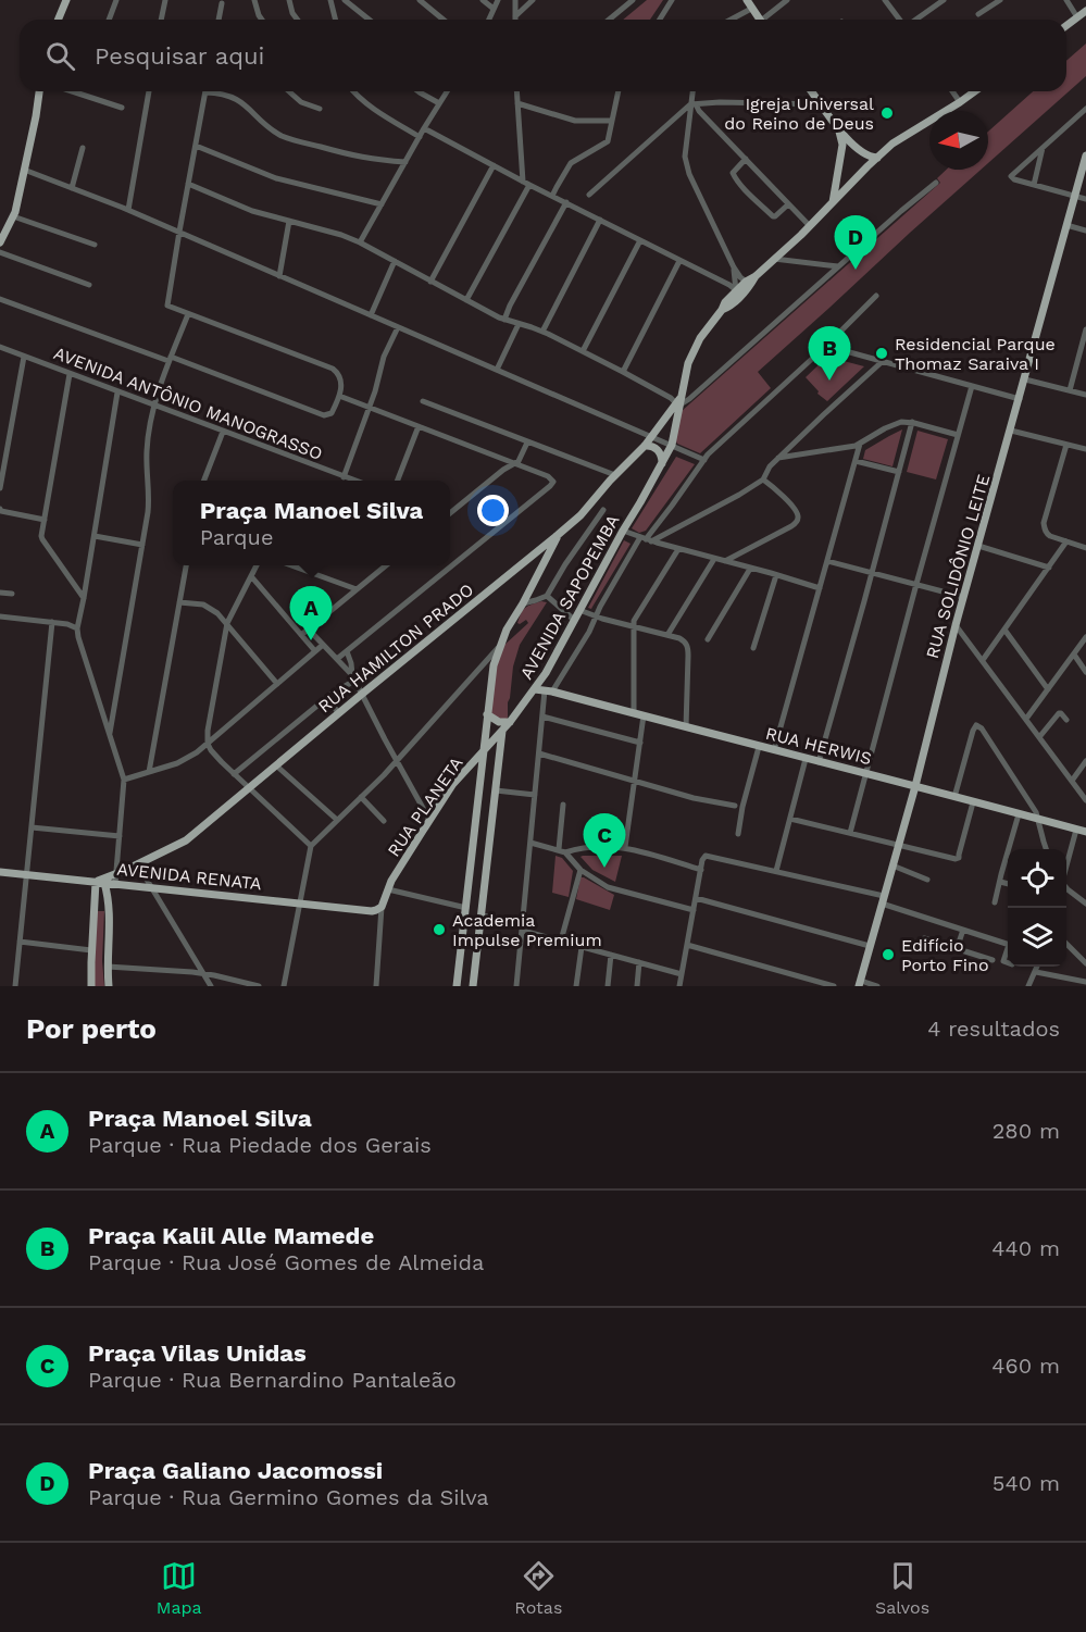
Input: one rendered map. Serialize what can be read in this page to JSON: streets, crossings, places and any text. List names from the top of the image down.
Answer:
{
  "streets": {
    "main road": [
      "RUA SOLIDÔNIO LEITE",
      "AVENIDA SAPOPEMBA",
      "RUA HAMILTON PRADO",
      "RUA HERWIS",
      "RUA PLANETA",
      "AVENIDA RENATA"
    ],
    "street": ["AVENIDA ANTÔNIO MANOGRASSO"]
  },
  "crossings": [
    ["RUA SOLIDÔNIO LEITE", "RUA HERWIS"],
    ["AVENIDA SAPOPEMBA", "RUA HAMILTON PRADO"],
    ["AVENIDA SAPOPEMBA", "RUA HERWIS"],
    ["AVENIDA SAPOPEMBA", "RUA PLANETA"],
    ["RUA HAMILTON PRADO", "AVENIDA RENATA"],
    ["RUA PLANETA", "AVENIDA RENATA"]
  ],
  "places": [
    "Igreja Universal do Reino de Deus",
    "Residencial Parque Thomaz Saraiva I",
    "Academia Impulse Premium",
    "Edifício Porto Fino"
  ],
  "north": "left",
  "page": {
    "search": "Pesquisar aqui",
    "pins": [
      "D",
      "B",
      "A",
      "C"
    ],
    "popup": ["Praça Manoel Silva", "Parque"],
    "heading": ["Por perto", "4 resultados"],
    "list": [
      {
        "mark": "A",
        "name": "Praça Manoel Silva",
        "note": "Parque · Rua Piedade dos Gerais",
        "value": "280 m"
      },
      {
        "mark": "B",
        "name": "Praça Kalil Alle Mamede",
        "note": "Parque · Rua José Gomes de Almeida",
        "value": "440 m"
      },
      {
        "mark": "C",
        "name": "Praça Vilas Unidas",
        "note": "Parque · Rua Bernardino Pantaleão",
        "value": "460 m"
      },
      {
        "mark": "D",
        "name": "Praça Galiano Jacomossi",
        "note": "Parque · Rua Germino Gomes da Silva",
        "value": "540 m"
      }
    ],
    "nav": ["Mapa", "Rotas", "Salvos"]
  }
}
